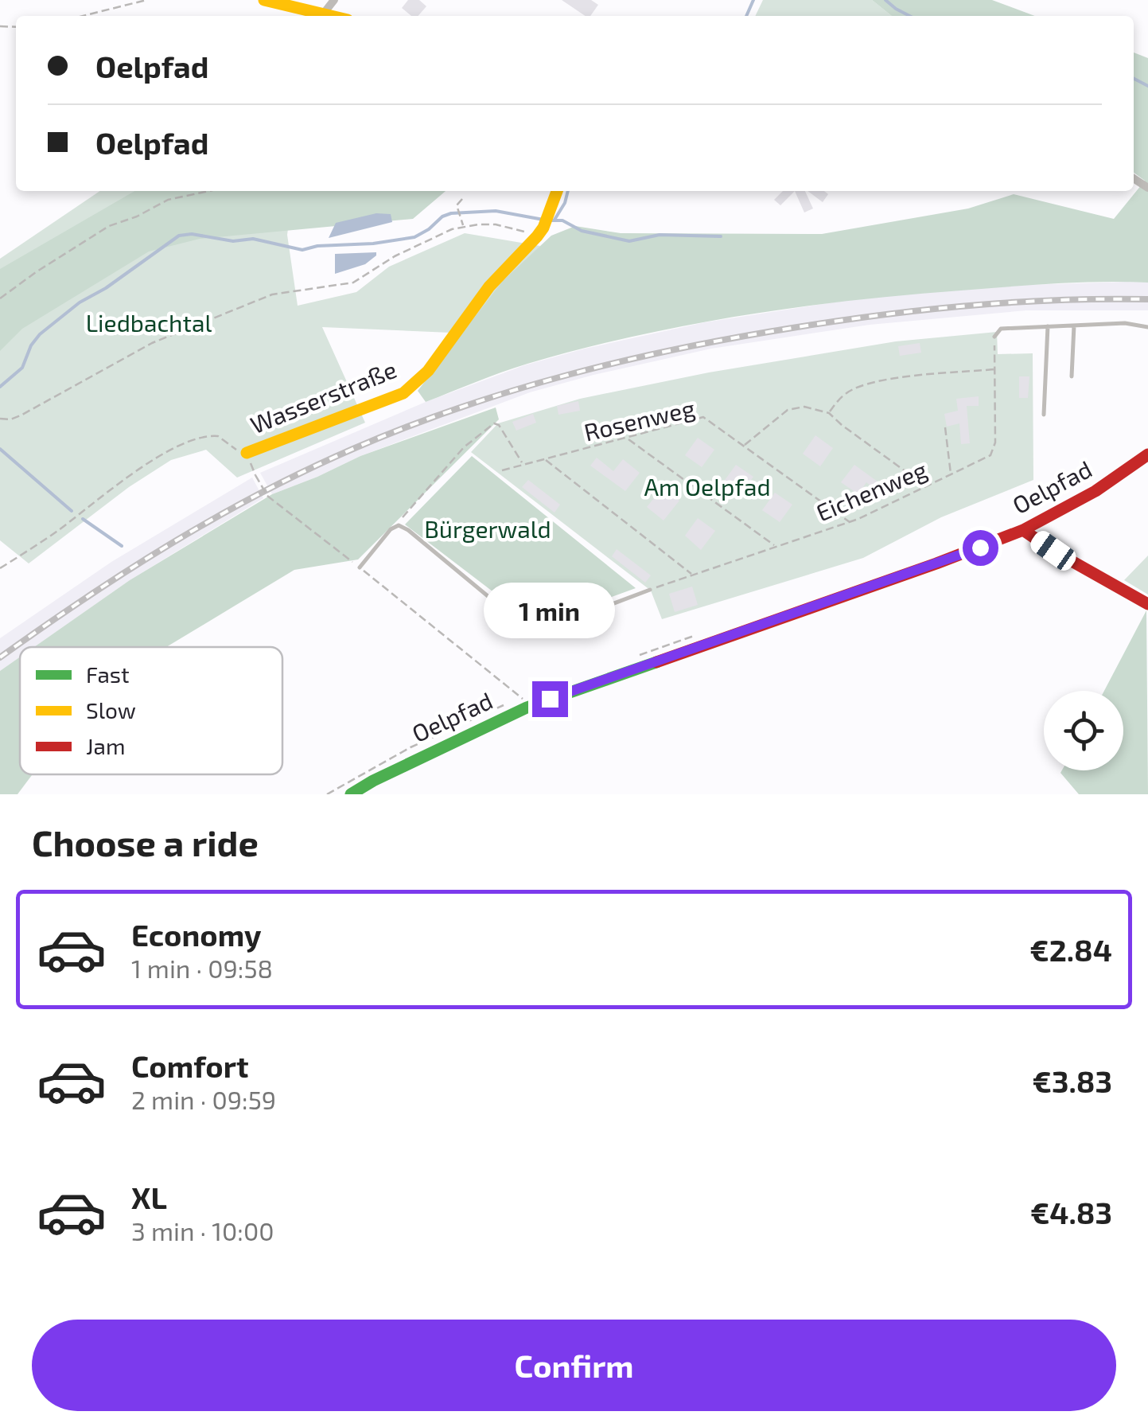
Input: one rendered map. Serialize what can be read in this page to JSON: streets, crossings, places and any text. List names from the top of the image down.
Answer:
{
  "streets": {
    "street": ["Wasserstraße", "Oelpfad"],
    "path": ["Rosenweg", "Eichenweg"]
  },
  "crossings": [
    ["Rosenweg", "Eichenweg"]
  ],
  "parks": ["Liedbachtal", "Am Oelpfad", "Bürgerwald"],
  "legend": ["Fast", "Slow", "Jam"],
  "page": {
    "banner": ["Oelpfad", "Oelpfad"],
    "bubble": "1 min",
    "heading": "Choose a ride",
    "list": [
      {
        "name": "Economy",
        "note": "1 min · 09:58",
        "value": "€2.84"
      },
      {
        "name": "Comfort",
        "note": "2 min · 09:59",
        "value": "€3.83"
      },
      {
        "name": "XL",
        "note": "3 min · 10:00",
        "value": "€4.83"
      }
    ],
    "buttons": "Confirm"
  }
}
